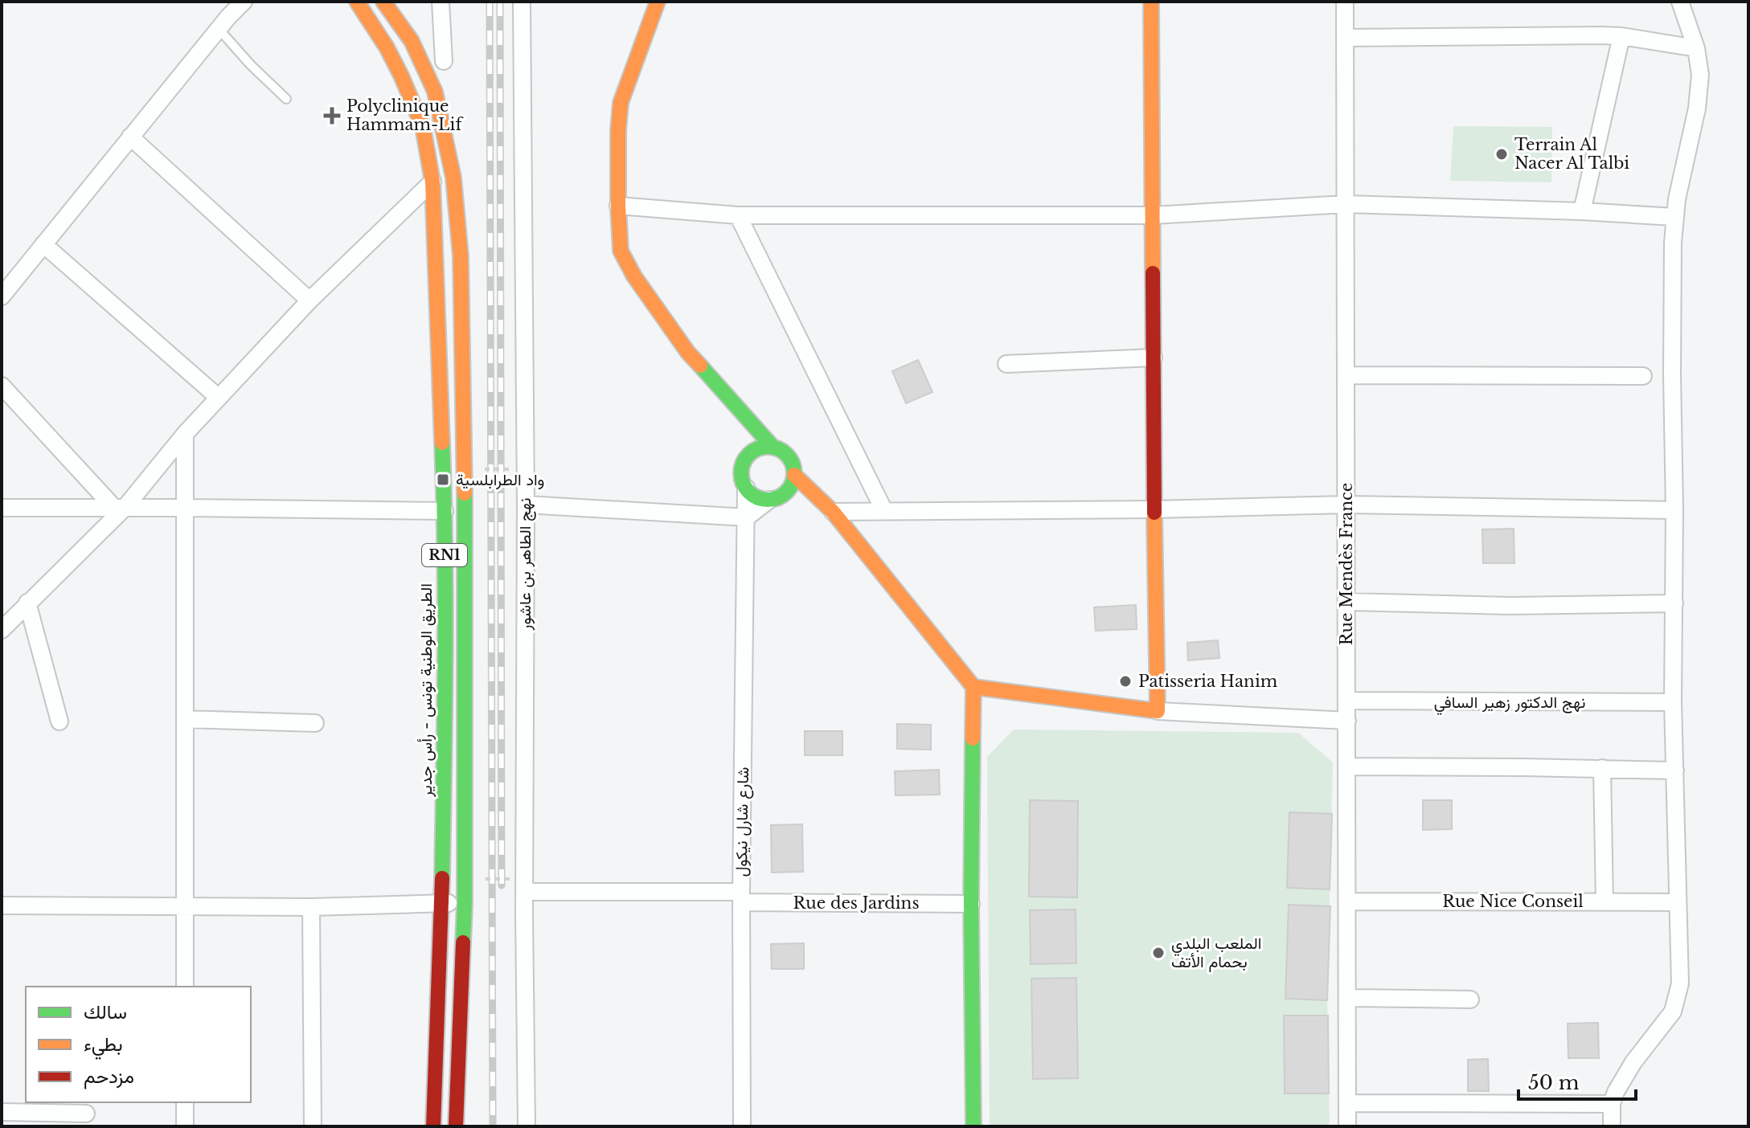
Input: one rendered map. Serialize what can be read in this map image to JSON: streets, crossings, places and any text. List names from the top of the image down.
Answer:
{
  "streets": {
    "main road": ["RN1", "الطريق الوطنية تونس - رأس جدير"],
    "street": [
      "نهج الطاهر بن عاشور",
      "Rue Mendès France",
      "نهج الدكتور زهير السافي",
      "شارع شارل نيكول",
      "Rue Nice Conseil",
      "Rue des Jardins"
    ]
  },
  "crossings": [
    ["نهج الطاهر بن عاشور", "Rue des Jardins"],
    ["Rue Mendès France", "نهج الدكتور زهير السافي"],
    ["Rue Mendès France", "Rue Nice Conseil"],
    ["شارع شارل نيكول", "Rue des Jardins"]
  ],
  "places": {
    "health": ["Polyclinique Hammam-Lif"],
    "other": ["Terrain Al Nacer Al Talbi", "Patisseria Hanim", "الملعب البلدي بحمام الأتف"],
    "transit": ["واد الطرابلسية"]
  },
  "legend": ["سالك", "بطيء", "مزدحم"],
  "scale_bar": "50 m"
}
